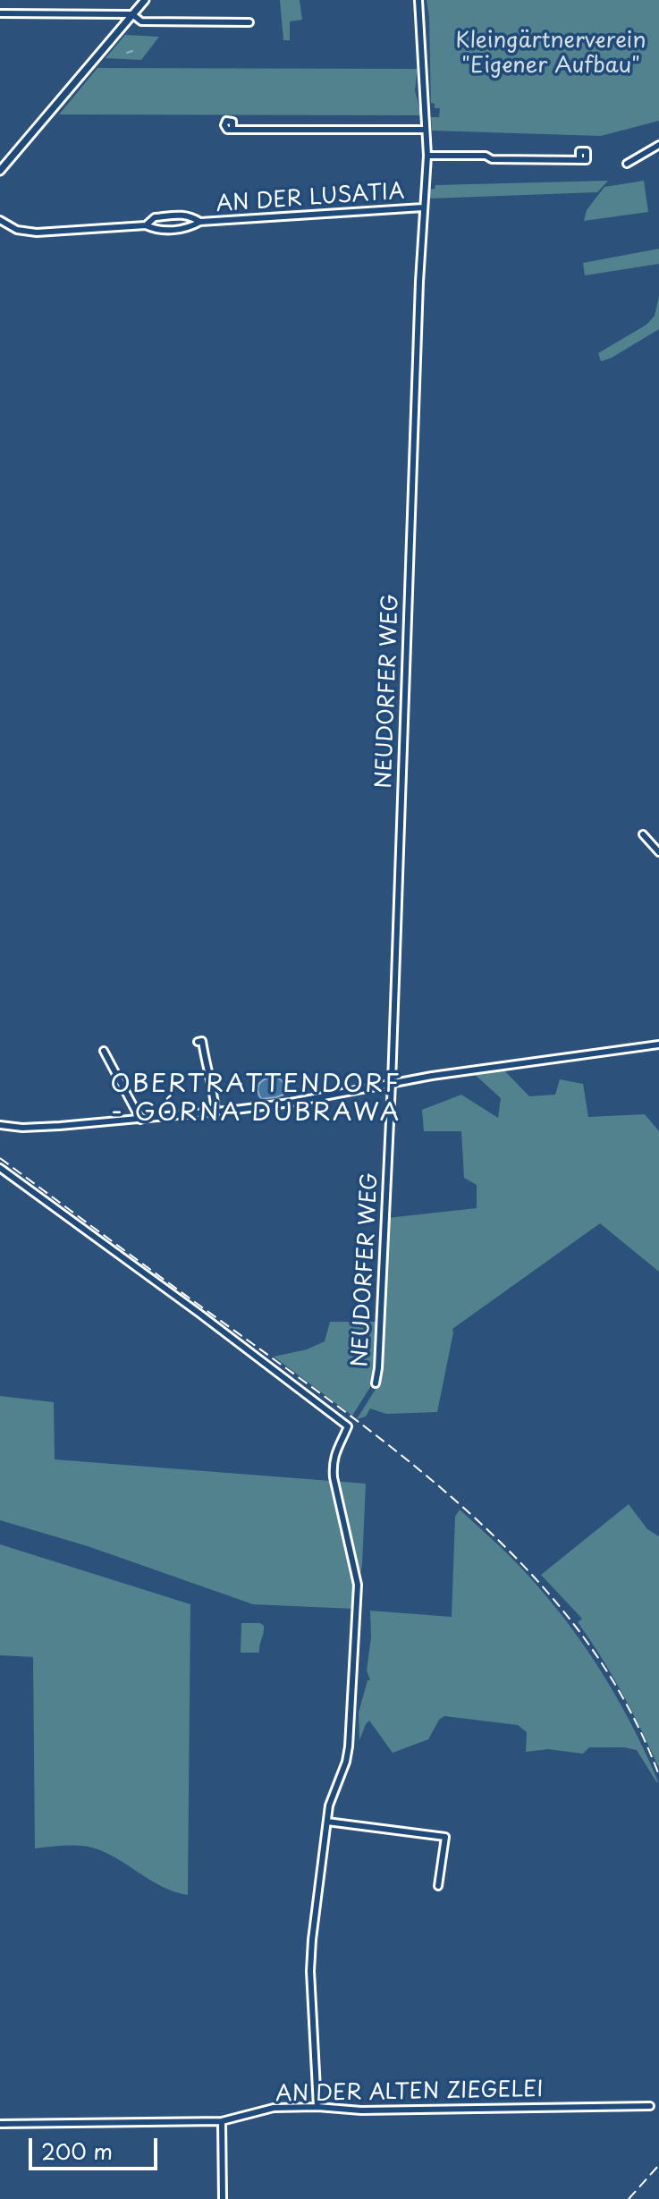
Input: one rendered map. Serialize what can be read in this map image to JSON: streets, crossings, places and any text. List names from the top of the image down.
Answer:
{
  "streets": {
    "street": ["AN DER LUSATIA", "NEUDORFER WEG", "AN DER ALTEN ZIEGELEI"]
  },
  "crossings": [
    ["AN DER LUSATIA", "NEUDORFER WEG"]
  ],
  "districts": ["OBERTRATTENDORF - GÓRNA DUBRAWA"],
  "parks": ["Kleingärtnerverein \"Eigener Aufbau\""],
  "scale_bar": "200 m"
}
